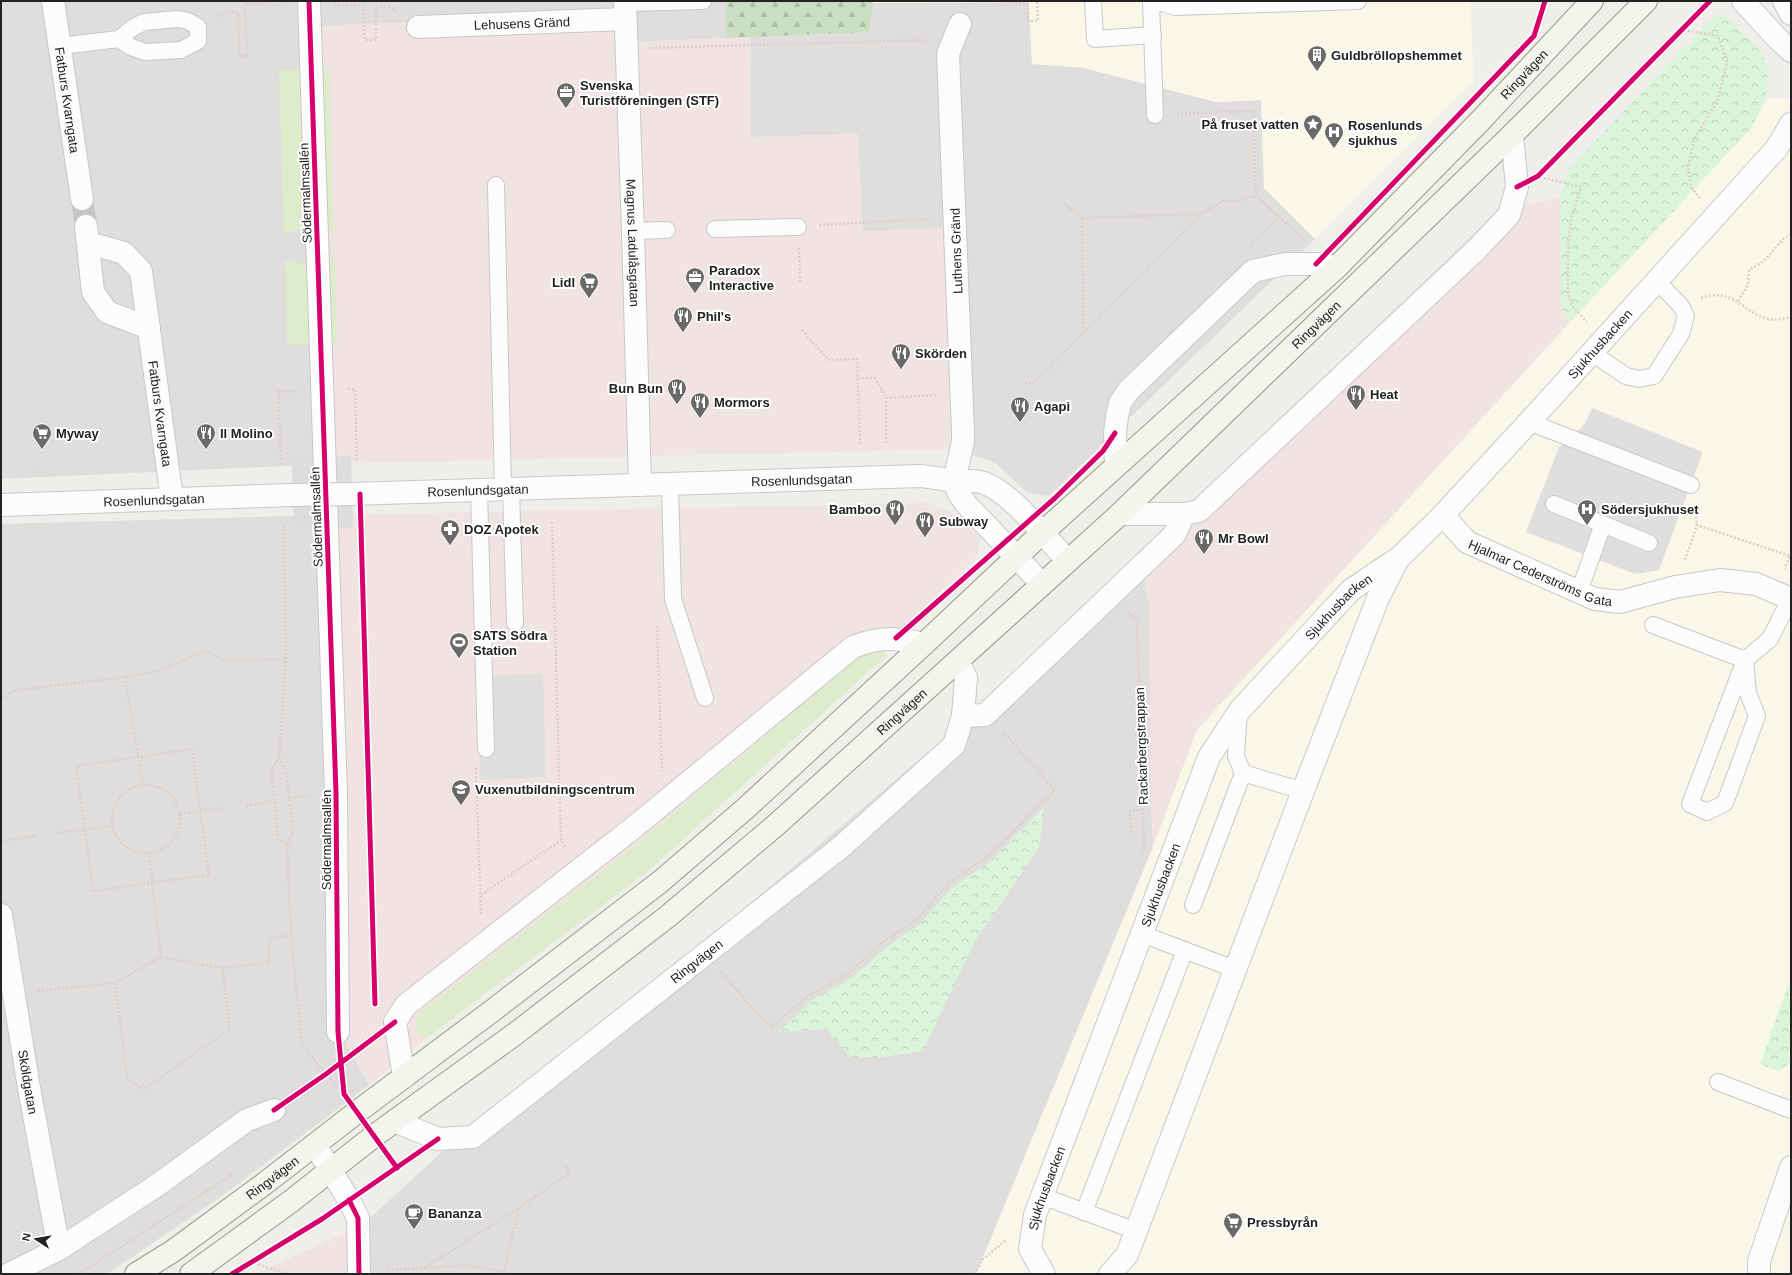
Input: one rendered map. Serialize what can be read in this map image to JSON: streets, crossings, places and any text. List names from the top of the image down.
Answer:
{
  "streets": {
    "main road": ["Ringvägen"],
    "street": [
      "Lehusens Gränd",
      "Fatburs Kvarngata",
      "Södermalmsallén",
      "Magnus Ladulåsgatan",
      "Luthens Gränd",
      "Sjukhusbacken",
      "Rosenlundsgatan",
      "Hjalmar Cederströms Gata",
      "Sköldgatan"
    ],
    "path": ["Rackarbergstrappan"]
  },
  "crossings": [
    ["Lehusens Gränd", "Magnus Ladulåsgatan"],
    ["Ringvägen", "Rosenlundsgatan"],
    ["Fatburs Kvarngata", "Rosenlundsgatan"],
    ["Magnus Ladulåsgatan", "Rosenlundsgatan"],
    ["Luthens Gränd", "Rosenlundsgatan"],
    ["Sjukhusbacken", "Hjalmar Cederströms Gata"]
  ],
  "places": {
    "building": ["Guldbröllopshemmet"],
    "office": ["Svenska Turistföreningen (STF)", "Paradox Interactive"],
    "place": ["På fruset vatten"],
    "hospital": ["Rosenlunds sjukhus", "Södersjukhuset"],
    "supermarket": ["Lidl", "Myway", "Pressbyrån"],
    "restaurant": [
      "Phil's",
      "Skörden",
      "Bun Bun",
      "Heat",
      "Mormors",
      "Agapi",
      "Il Molino",
      "Bamboo",
      "Subway",
      "Mr Bowl"
    ],
    "pharmacy": ["DOZ Apotek"],
    "sports": ["SATS Södra Station"],
    "school or university": ["Vuxenutbildningscentrum"],
    "cafe": ["Bananza"]
  },
  "north": "left"
}
